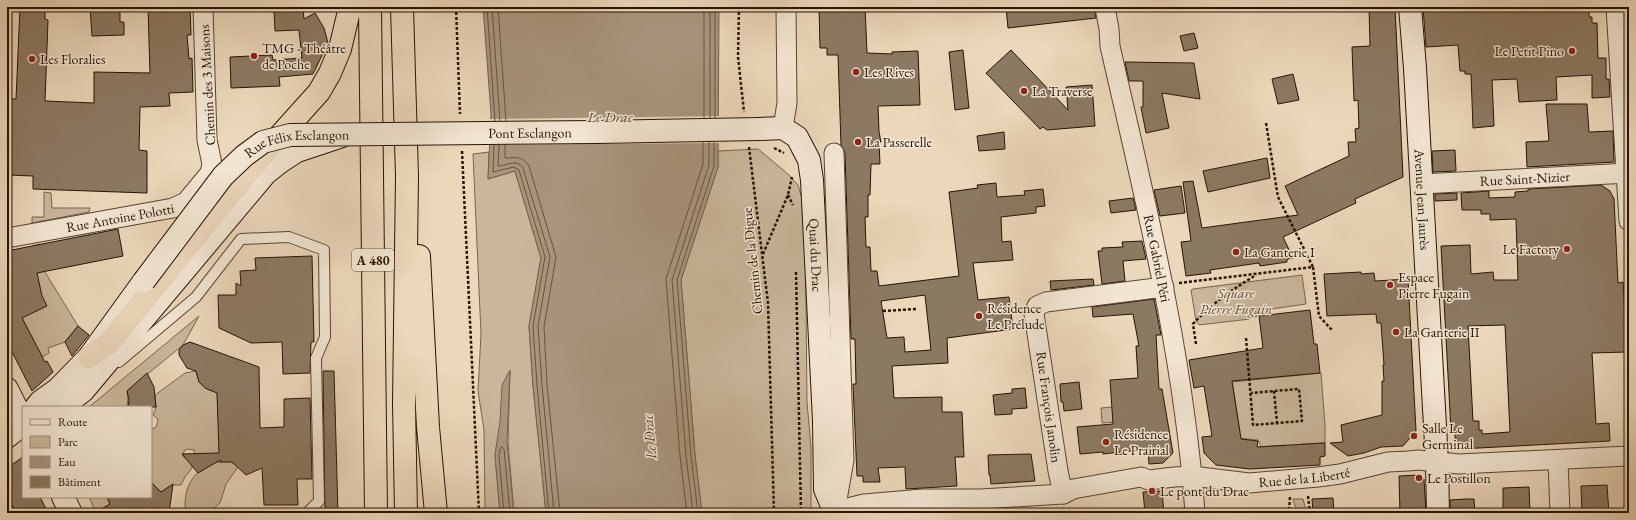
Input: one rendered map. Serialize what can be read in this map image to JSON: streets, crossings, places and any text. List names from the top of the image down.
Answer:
{
  "streets": {
    "highway": ["A 480"],
    "street": [
      "Chemin des 3 Maisons",
      "Pont Esclangon",
      "Rue Félix Esclangon",
      "Rue Saint-Nizier",
      "Avenue Jean Jaurès",
      "Rue Antoine Polotti",
      "Quai du Drac",
      "Rue Gabriel Péri",
      "Rue François Janolin",
      "Rue de la Liberté"
    ],
    "path": ["Chemin de la Digue"]
  },
  "crossings": [
    ["Chemin des 3 Maisons", "Rue Antoine Polotti"],
    ["Pont Esclangon", "Rue Félix Esclangon"],
    ["Pont Esclangon", "Quai du Drac"],
    ["Pont Esclangon", "Chemin de la Digue"],
    ["Rue Saint-Nizier", "Avenue Jean Jaurès"],
    ["Avenue Jean Jaurès", "Rue de la Liberté"],
    ["Quai du Drac", "Rue de la Liberté"],
    ["Rue Gabriel Péri", "Rue François Janolin"],
    ["Rue Gabriel Péri", "Rue de la Liberté"],
    ["Rue François Janolin", "Rue de la Liberté"]
  ],
  "water": ["Le Drac"],
  "parks": ["Square Pierre Fugain"],
  "places": [
    "Le Petit Pino",
    "TMG - Théâtre de Poche",
    "Les Floralies",
    "Les Rives",
    "La Traverse",
    "La Passerelle",
    "Le Factory",
    "La Ganterie I",
    "Espace Pierre Fugain",
    "Résidence Le Prélude",
    "La Ganterie II",
    "Salle Le Germinal",
    "Résidence Le Prairial",
    "Le Postillon",
    "Le pont du Drac"
  ],
  "legend": [
    "Route",
    "Parc",
    "Eau",
    "Bâtiment"
  ]
}
